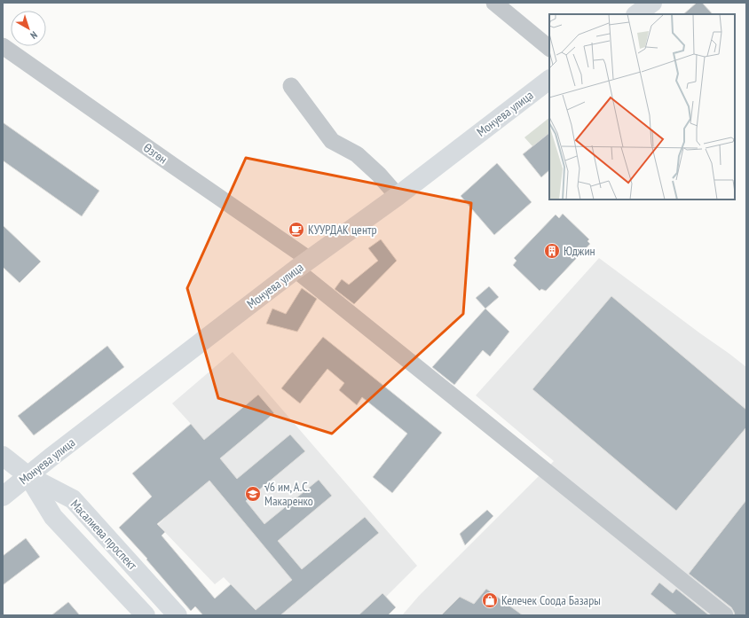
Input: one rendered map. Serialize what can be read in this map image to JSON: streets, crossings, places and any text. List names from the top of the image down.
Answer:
{
  "streets": {
    "main road": ["Монуева улица", "Масалиева проспект"],
    "street": ["Өзгөн"]
  },
  "crossings": [
    ["Монуева улица", "Өзгөн"],
    ["Монуева улица", "Масалиева проспект"]
  ],
  "places": {
    "cafe": ["КУУРДАК центр"],
    "building": ["Юджин"],
    "school or university": ["√6 им, А.С. Макаренко"],
    "shop": ["Келечек Соода Базары"]
  },
  "north": "bottom right"
}
